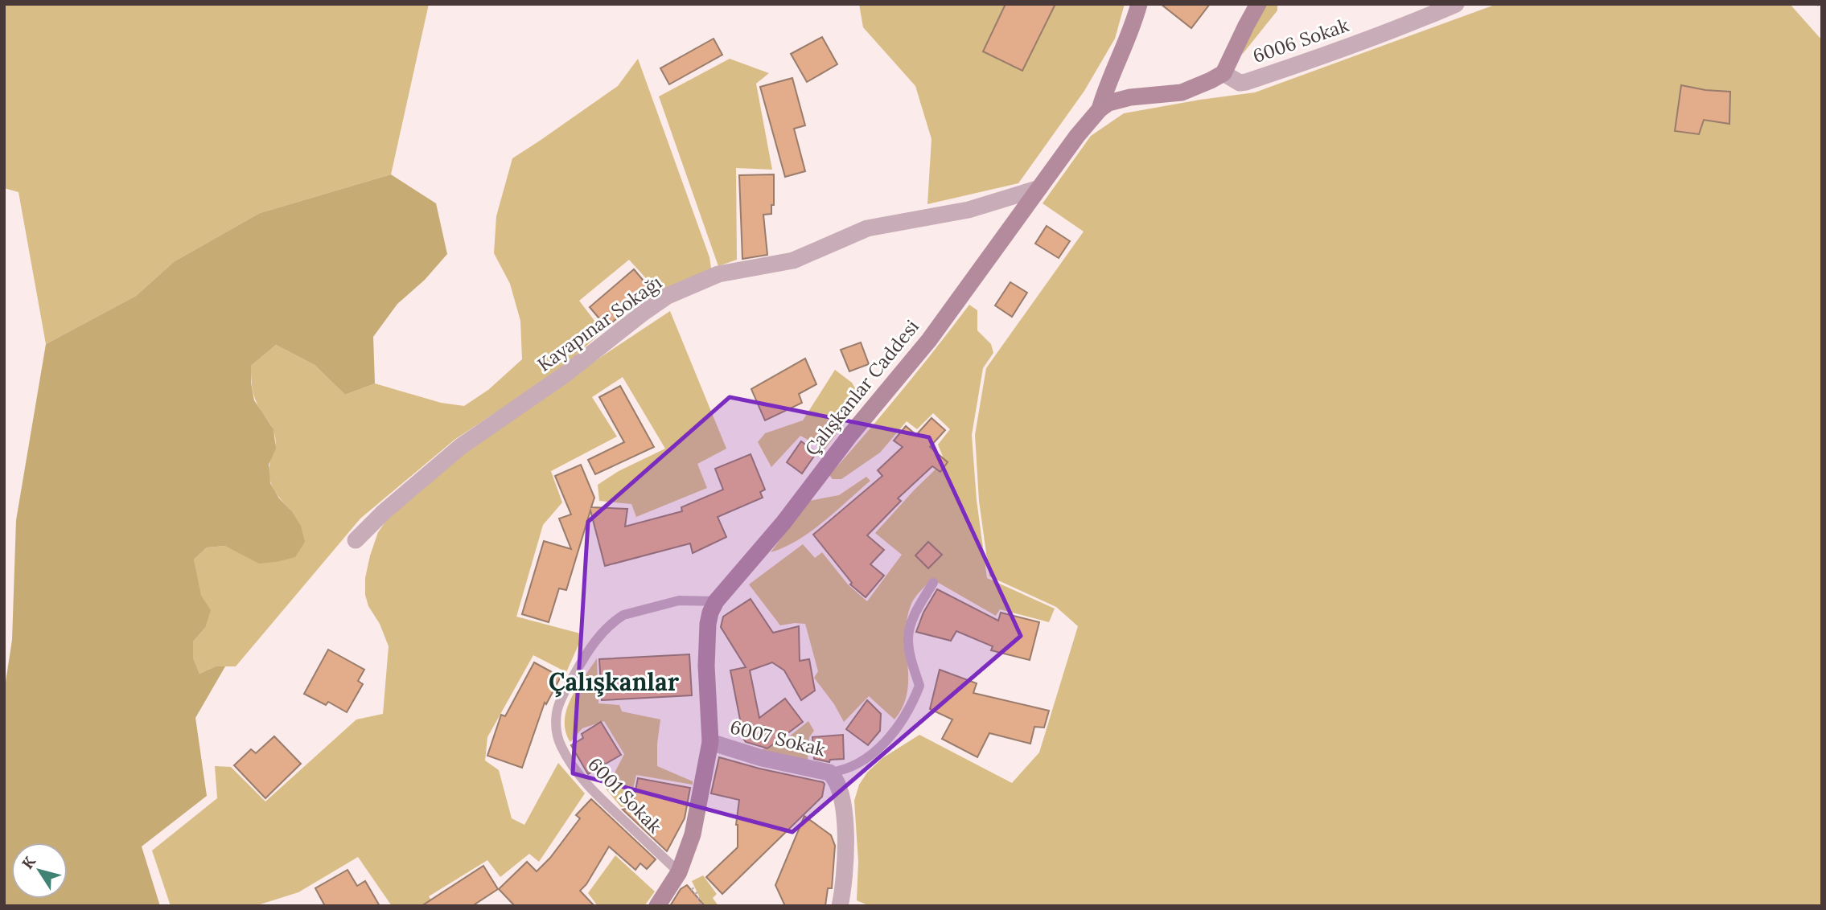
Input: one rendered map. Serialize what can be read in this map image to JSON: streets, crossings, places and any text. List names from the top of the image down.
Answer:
{
  "streets": {
    "street": [
      "6006 Sokak",
      "Kayapınar Sokağı",
      "Çalışkanlar Caddesi",
      "6007 Sokak"
    ],
    "lane": ["6001 Sokak"]
  },
  "crossings": [
    ["6006 Sokak", "Çalışkanlar Caddesi"],
    ["Kayapınar Sokağı", "Çalışkanlar Caddesi"],
    ["Çalışkanlar Caddesi", "6007 Sokak"],
    ["Çalışkanlar Caddesi", "6001 Sokak"]
  ],
  "districts": ["Çalışkanlar"],
  "north": "top left"
}
